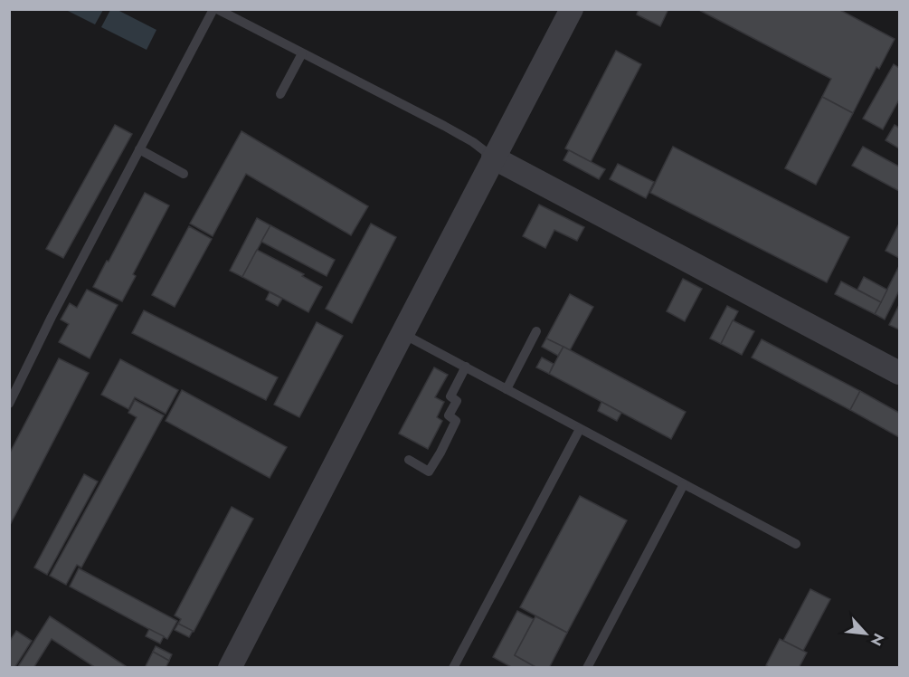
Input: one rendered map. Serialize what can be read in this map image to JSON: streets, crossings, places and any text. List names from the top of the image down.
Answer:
{
  "north": "bottom right"
}
